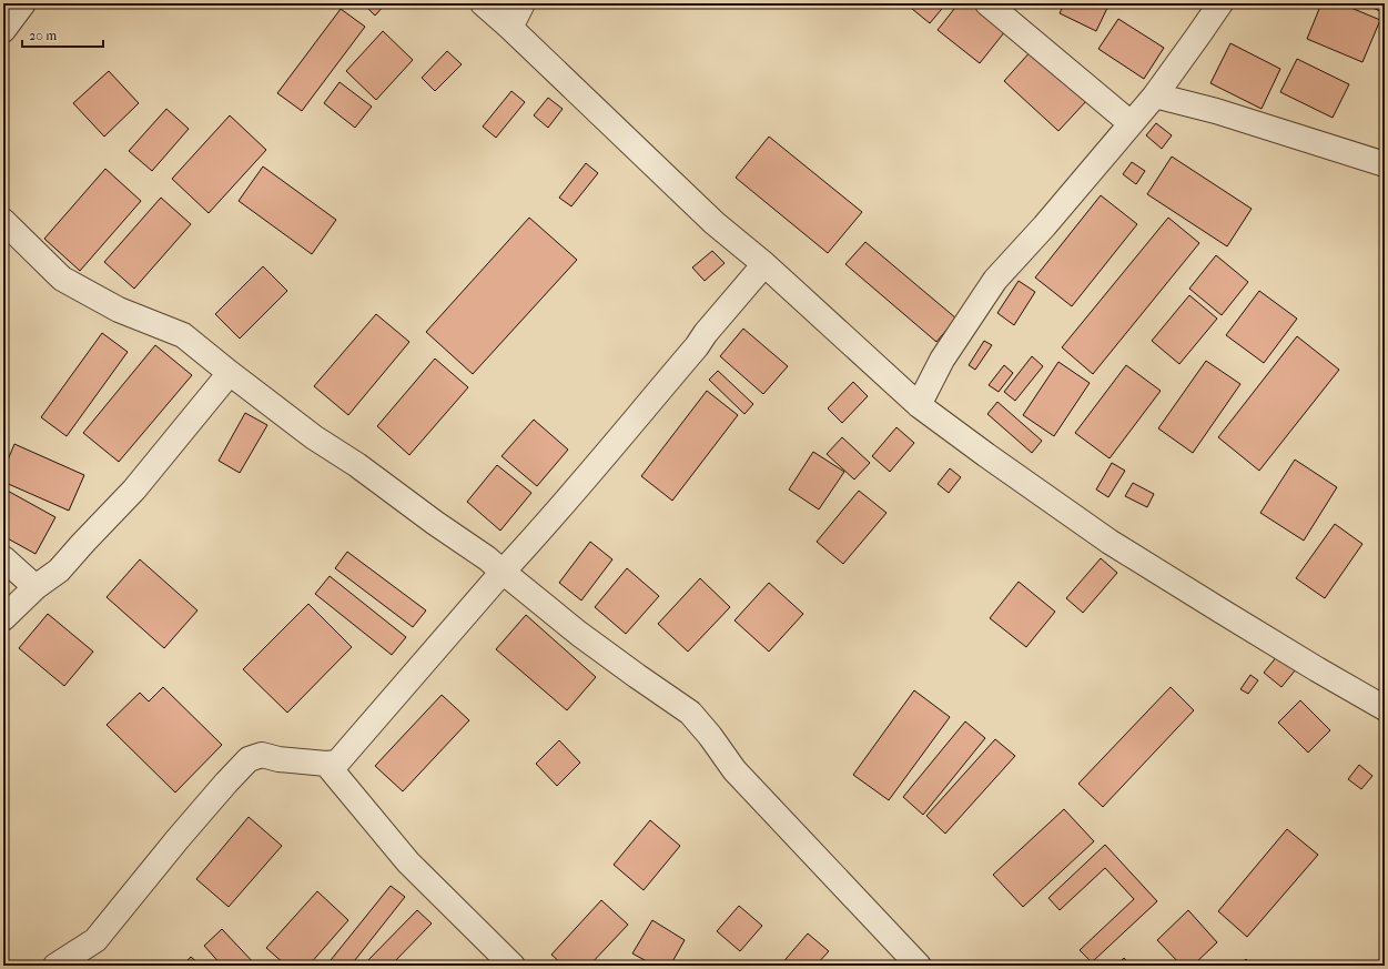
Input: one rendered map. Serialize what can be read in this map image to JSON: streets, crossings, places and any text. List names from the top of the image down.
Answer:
{
  "scale_bar": "20 m"
}
